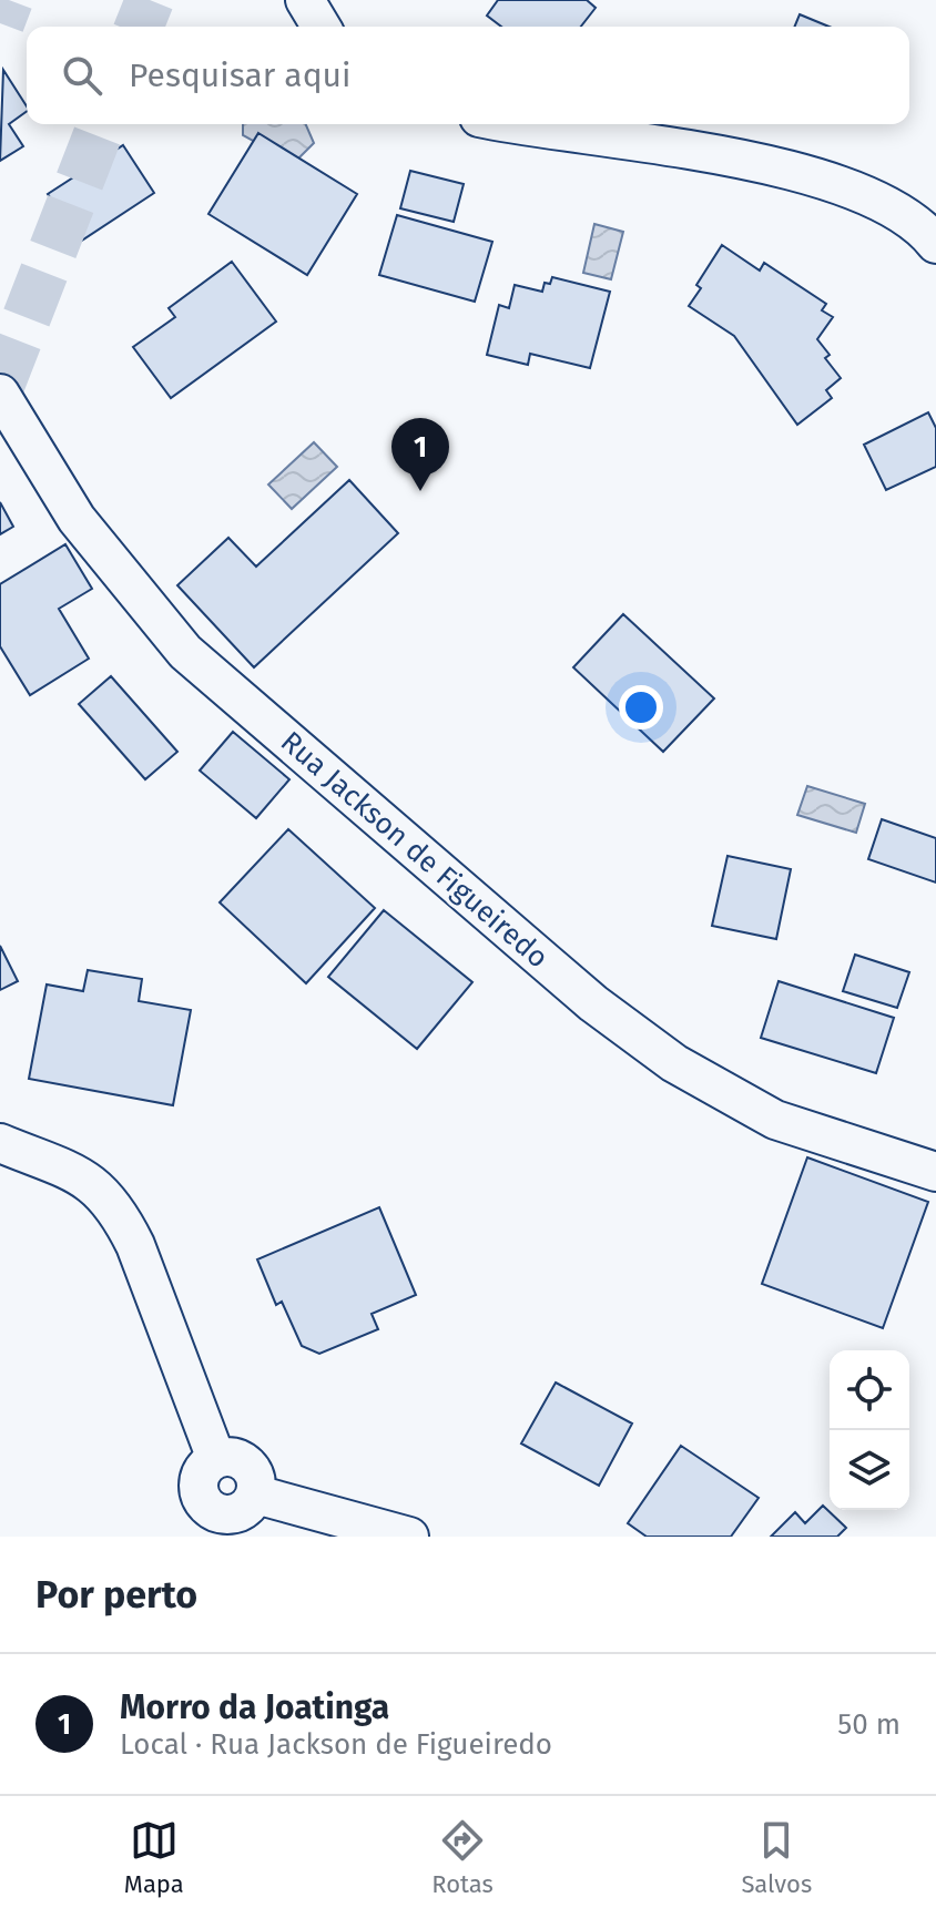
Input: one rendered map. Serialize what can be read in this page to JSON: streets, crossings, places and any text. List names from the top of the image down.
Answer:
{
  "streets": {
    "street": ["Rua Jackson de Figueiredo"]
  },
  "page": {
    "search": "Pesquisar aqui",
    "pins": "1",
    "heading": "Por perto",
    "list": [
      {
        "mark": "1",
        "name": "Morro da Joatinga",
        "note": "Local · Rua Jackson de Figueiredo",
        "value": "50 m"
      }
    ],
    "nav": ["Mapa", "Rotas", "Salvos"]
  }
}
